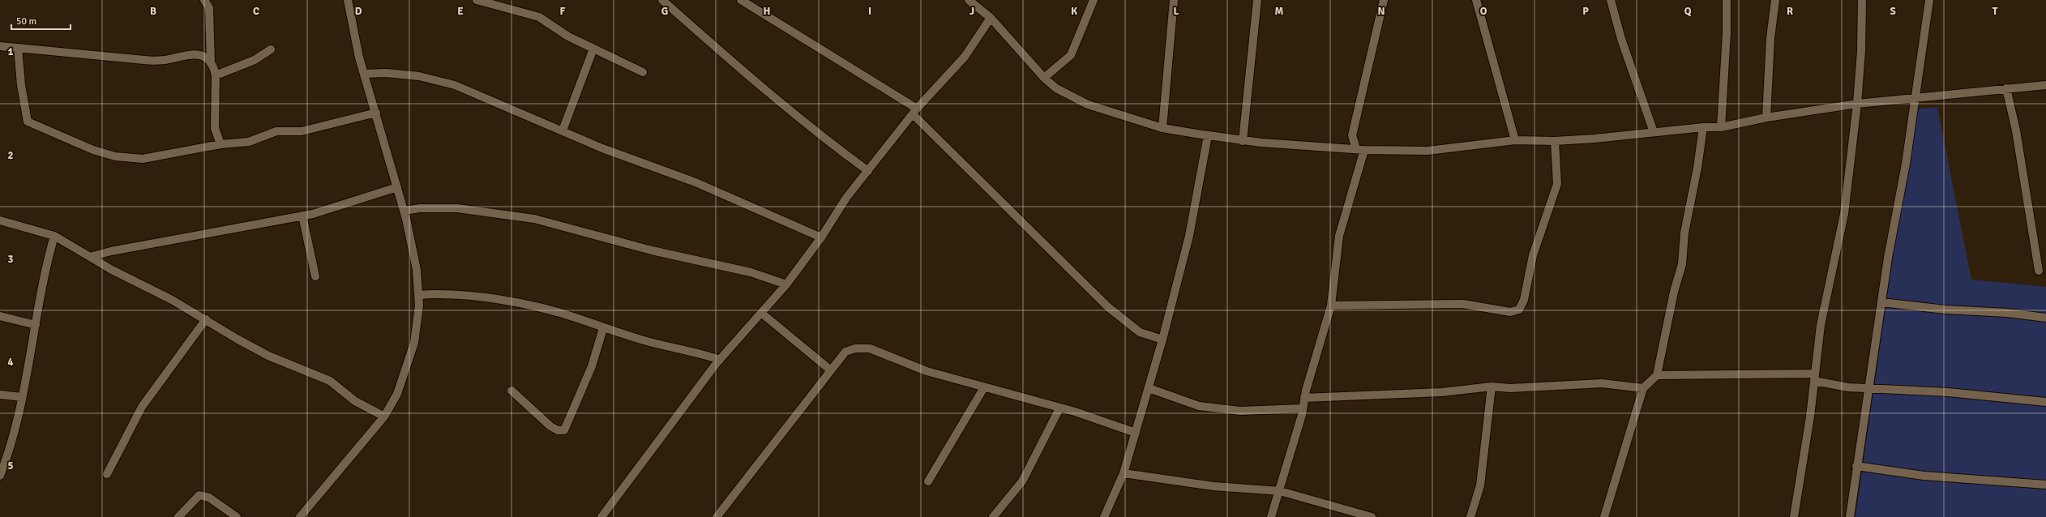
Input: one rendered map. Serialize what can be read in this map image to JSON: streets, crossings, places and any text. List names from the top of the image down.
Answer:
{
  "scale_bar": "50 m",
  "grid": {
    "columns": [
      "B",
      "C",
      "D",
      "E",
      "F",
      "G",
      "H",
      "I",
      "J",
      "K",
      "L",
      "M",
      "N",
      "O",
      "P",
      "Q",
      "R",
      "S",
      "T"
    ],
    "rows": [
      "1",
      "2",
      "3",
      "4",
      "5"
    ]
  }
}
